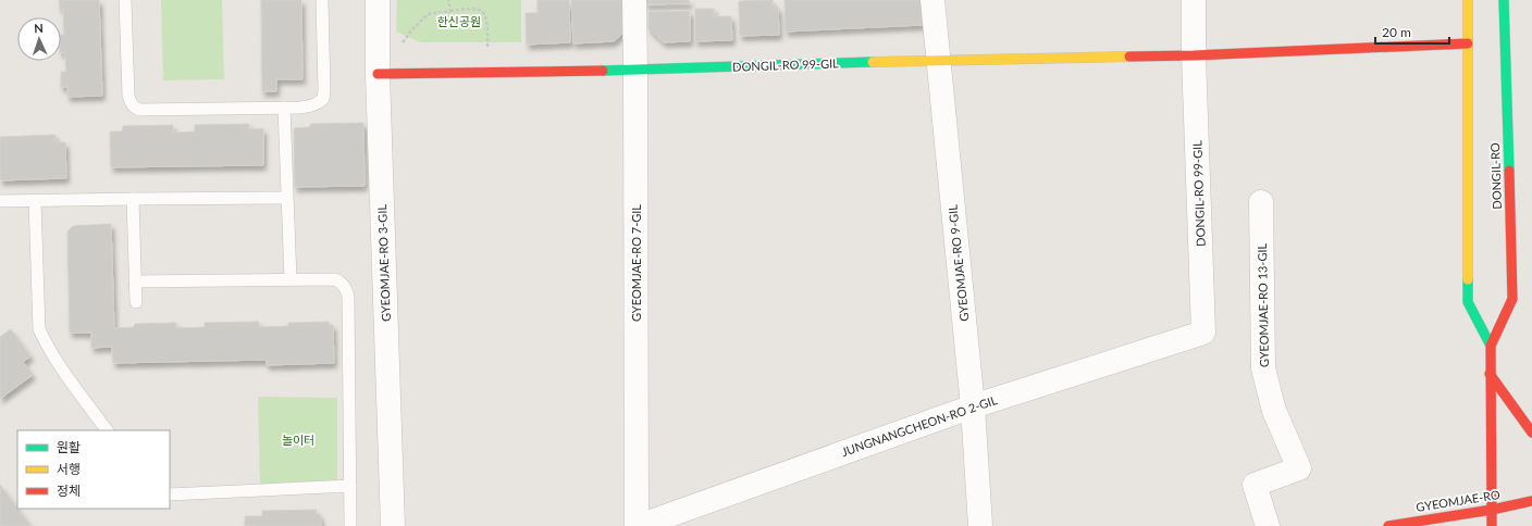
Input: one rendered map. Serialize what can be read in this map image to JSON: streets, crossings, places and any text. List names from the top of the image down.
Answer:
{
  "streets": {
    "main road": ["DONGIL-RO 99-GIL", "DONGIL-RO", "GYEOMJAE-RO"],
    "street": [
      "GYEOMJAE-RO 3-GIL",
      "GYEOMJAE-RO 7-GIL",
      "GYEOMJAE-RO 9-GIL",
      "GYEOMJAE-RO 13-GIL",
      "JUNGNANGCHEON-RO 2-GIL"
    ]
  },
  "crossings": [
    ["DONGIL-RO 99-GIL", "DONGIL-RO"],
    ["DONGIL-RO 99-GIL", "GYEOMJAE-RO 3-GIL"],
    ["DONGIL-RO 99-GIL", "GYEOMJAE-RO 7-GIL"],
    ["DONGIL-RO 99-GIL", "GYEOMJAE-RO 9-GIL"],
    ["DONGIL-RO 99-GIL", "JUNGNANGCHEON-RO 2-GIL"],
    ["DONGIL-RO", "GYEOMJAE-RO"],
    ["GYEOMJAE-RO 7-GIL", "JUNGNANGCHEON-RO 2-GIL"],
    ["GYEOMJAE-RO 9-GIL", "JUNGNANGCHEON-RO 2-GIL"]
  ],
  "parks": ["한신공원", "놀이터"],
  "legend": ["원활", "서행", "정체"],
  "scale_bar": "20 m",
  "north": "top"
}
